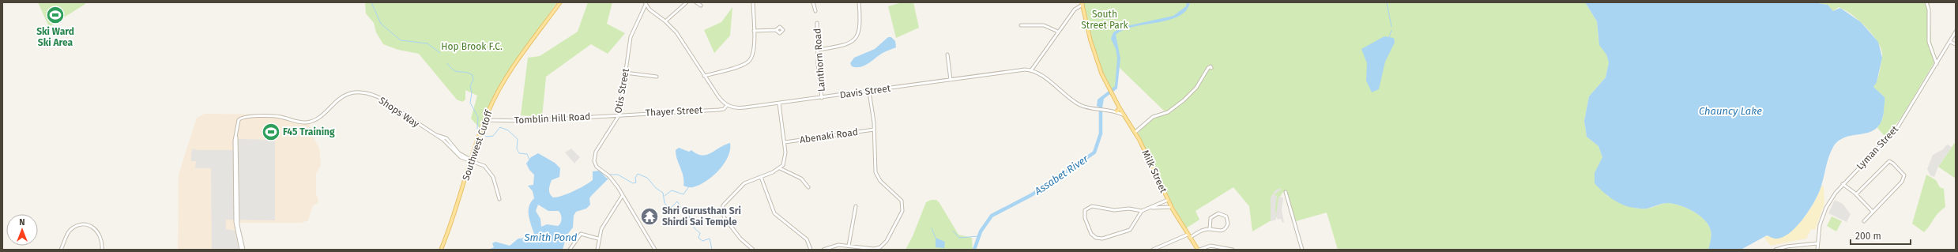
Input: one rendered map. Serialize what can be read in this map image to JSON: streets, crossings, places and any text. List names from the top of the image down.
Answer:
{
  "streets": {
    "main road": ["Southwest Cutoff", "Milk Street"],
    "street": [
      "Lanthorn Road",
      "Otis Street",
      "Davis Street",
      "Thayer Street",
      "Shops Way",
      "Tomblin Hill Road",
      "Abenaki Road",
      "Lyman Street"
    ]
  },
  "crossings": [
    ["Lanthorn Road", "Davis Street"],
    ["Otis Street", "Thayer Street"],
    ["Otis Street", "Tomblin Hill Road"],
    ["Davis Street", "Thayer Street"],
    ["Thayer Street", "Tomblin Hill Road"],
    ["Shops Way", "Southwest Cutoff"],
    ["Tomblin Hill Road", "Southwest Cutoff"]
  ],
  "water": ["Chauncy Lake", "Assabet River", "Smith Pond"],
  "parks": ["South Street Park", "Hop Brook F.C."],
  "places": {
    "sports": ["Ski Ward Ski Area", "F45 Training"],
    "temple": ["Shri Gurusthan Sri Shirdi Sai Temple"]
  },
  "scale_bar": "200 m",
  "north": "top"
}
